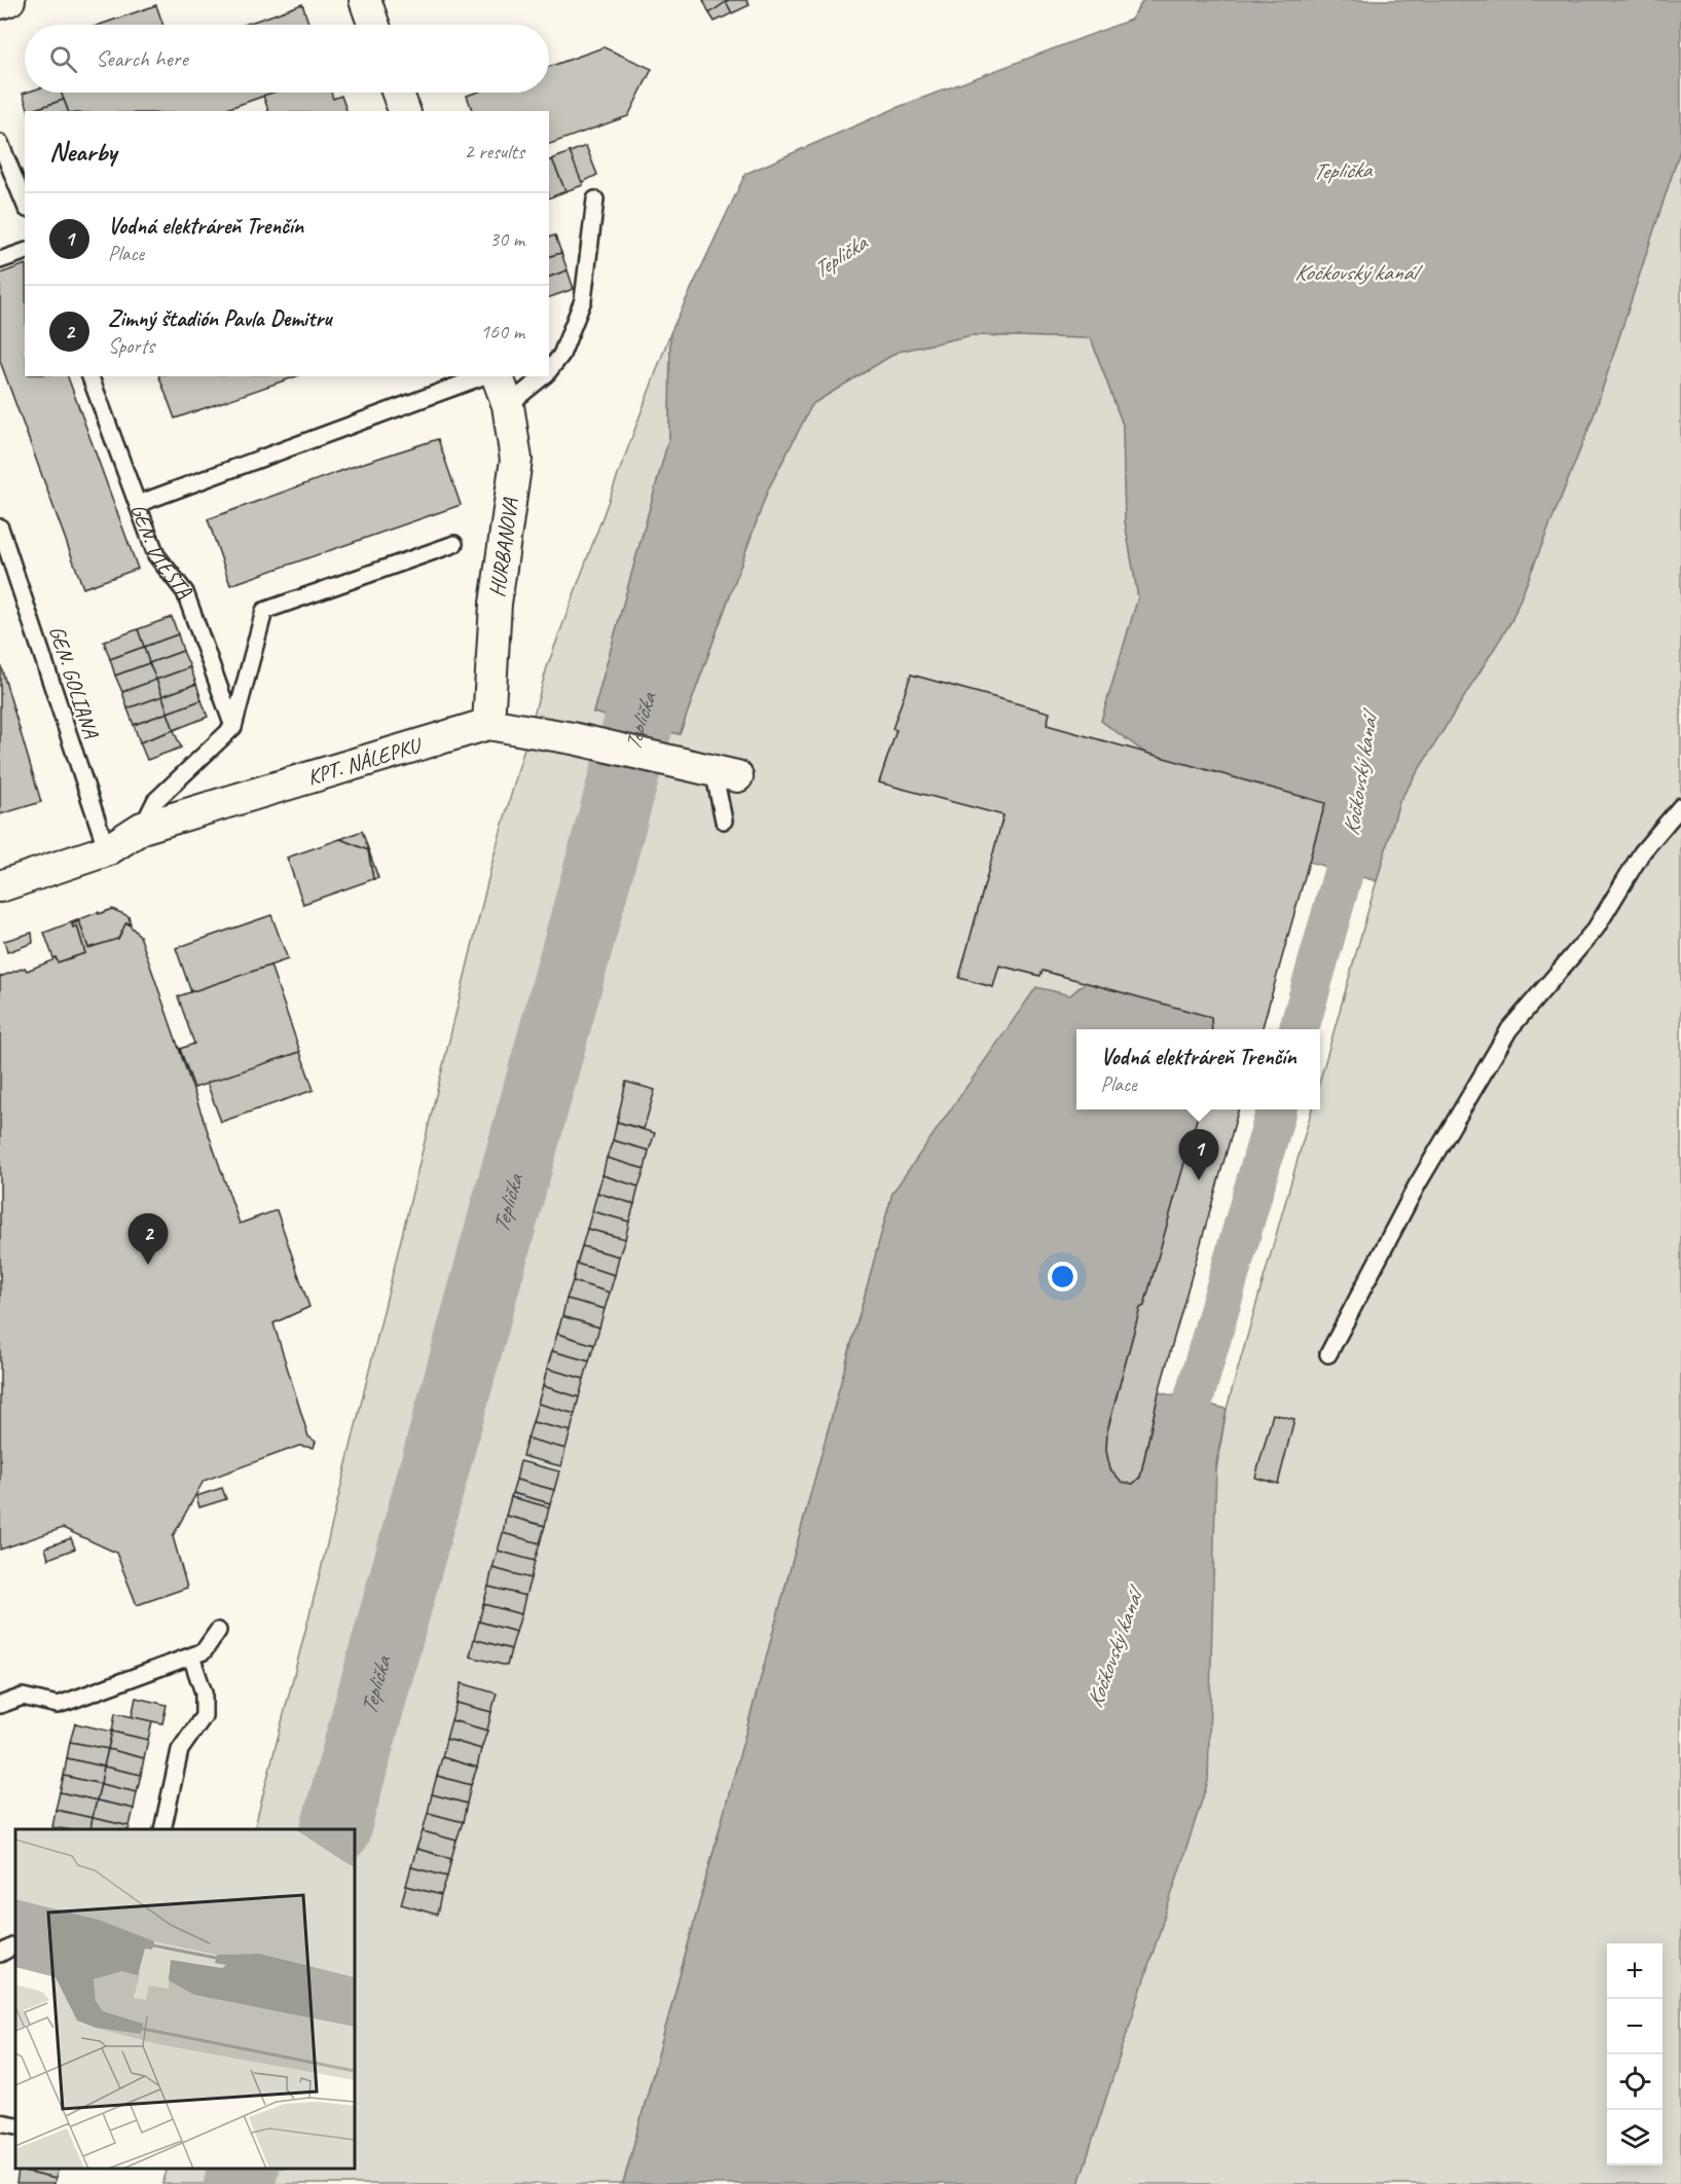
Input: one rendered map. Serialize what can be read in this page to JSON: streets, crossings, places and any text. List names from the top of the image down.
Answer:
{
  "streets": {
    "street": ["HURBANOVA", "KPT. NÁLEPKU"],
    "lane": ["GEN. VIESTA", "GEN. GOLIANA"]
  },
  "crossings": [
    ["HURBANOVA", "KPT. NÁLEPKU"],
    ["GEN. GOLIANA", "KPT. NÁLEPKU"]
  ],
  "water": ["Teplička", "Kočkovský kanál"],
  "page": {
    "search": "Search here",
    "heading": ["Nearby", "2 results"],
    "list": [
      {
        "mark": "1",
        "name": "Vodná elektráreň Trenčín",
        "note": "Place",
        "value": "30 m"
      },
      {
        "mark": "2",
        "name": "Zimný štadión Pavla Demitru",
        "note": "Sports",
        "value": "160 m"
      }
    ],
    "popup": ["Vodná elektráreň Trenčín", "Place"],
    "pins": ["1", "2"],
    "map_buttons": ["+", "−"]
  }
}
